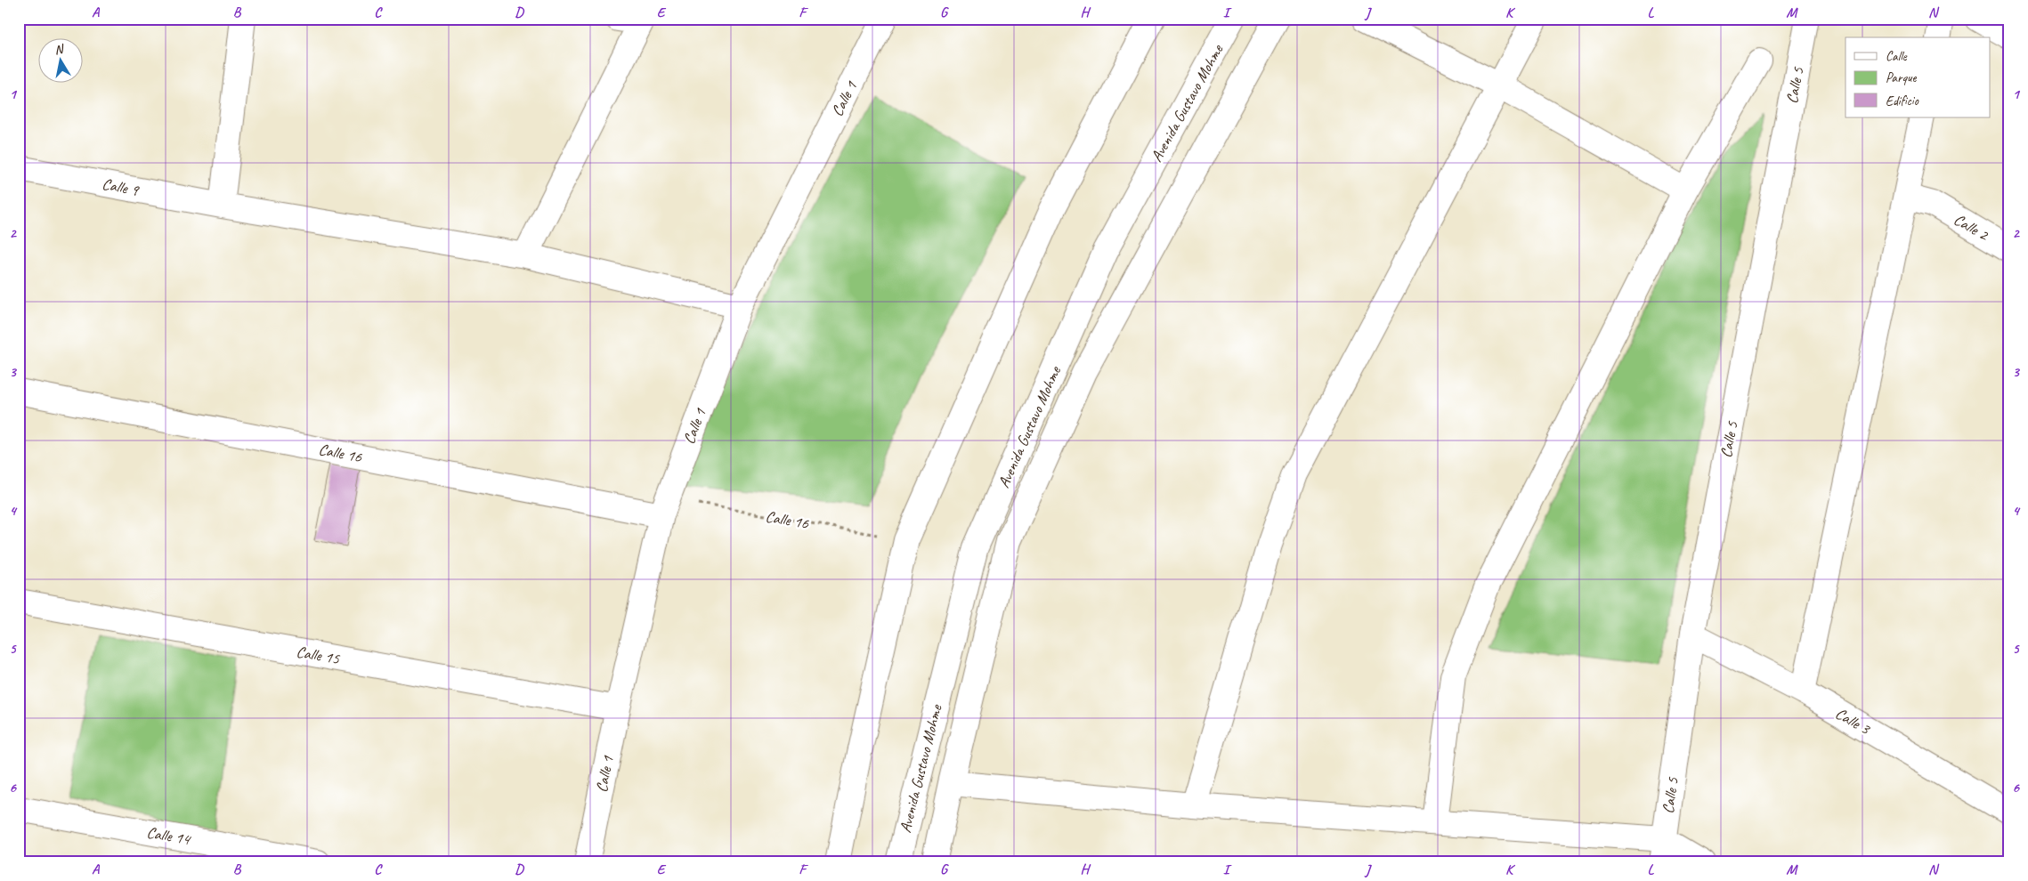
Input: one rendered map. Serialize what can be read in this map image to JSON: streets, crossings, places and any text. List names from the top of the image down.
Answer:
{
  "streets": {
    "street": [
      "Calle 5",
      "Calle 1",
      "Avenida Gustavo Mohme",
      "Calle 9",
      "Calle 2",
      "Calle 16",
      "Calle 15",
      "Calle 3",
      "Calle 14"
    ]
  },
  "crossings": [
    ["Calle 5", "Calle 3"],
    ["Calle 1", "Calle 9"],
    ["Calle 1", "Calle 16"],
    ["Calle 1", "Calle 15"]
  ],
  "legend": ["Calle", "Parque", "Edificio"],
  "north": "top",
  "grid": {
    "columns": [
      "A",
      "B",
      "C",
      "D",
      "E",
      "F",
      "G",
      "H",
      "I",
      "J",
      "K",
      "L",
      "M",
      "N"
    ],
    "rows": [
      "1",
      "2",
      "3",
      "4",
      "5",
      "6"
    ]
  }
}
